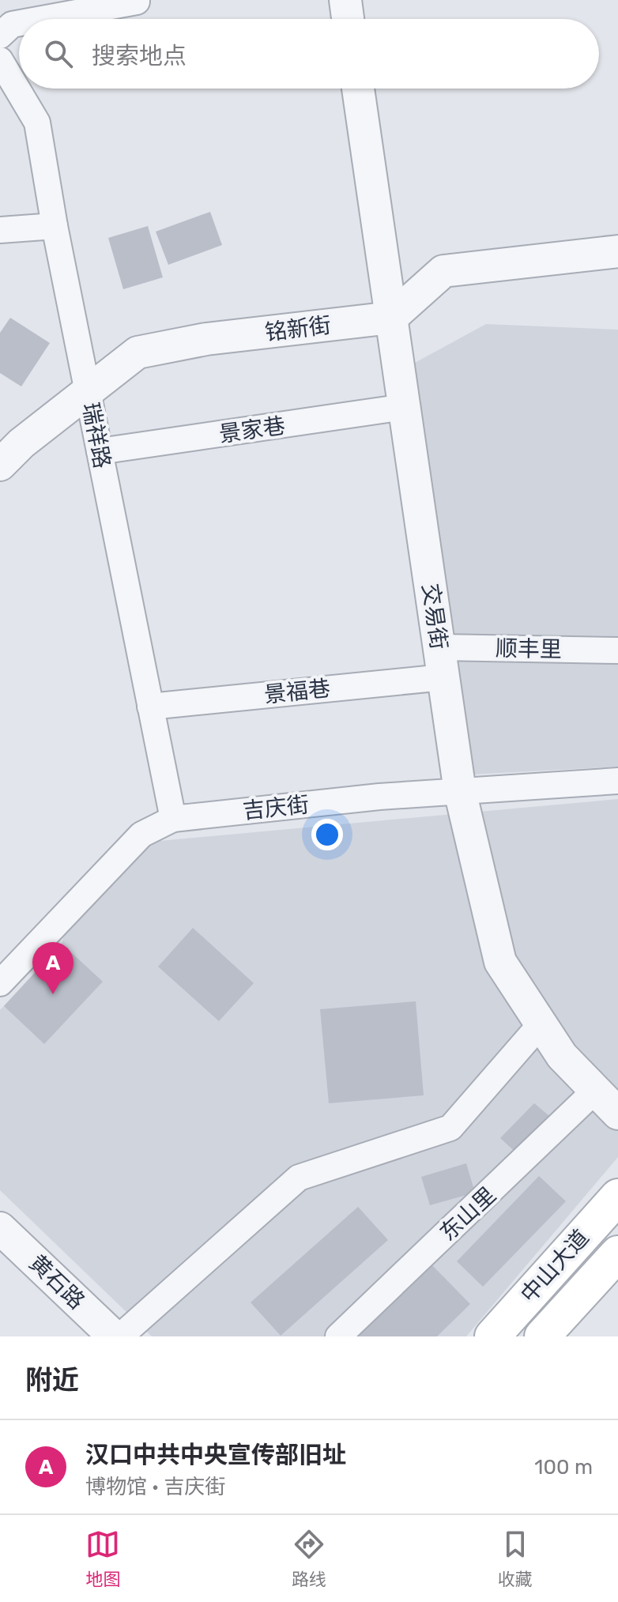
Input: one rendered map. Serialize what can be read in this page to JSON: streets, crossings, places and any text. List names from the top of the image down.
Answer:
{
  "streets": {
    "main road": ["中山大道"],
    "street": [
      "铭新街",
      "景家巷",
      "瑞祥路",
      "交易街",
      "顺丰里",
      "景福巷",
      "吉庆街",
      "东山里",
      "黄石路"
    ]
  },
  "crossings": [
    ["铭新街", "瑞祥路"],
    ["铭新街", "交易街"],
    ["景家巷", "瑞祥路"],
    ["景家巷", "交易街"],
    ["瑞祥路", "景福巷"],
    ["瑞祥路", "吉庆街"],
    ["交易街", "顺丰里"],
    ["交易街", "景福巷"],
    ["交易街", "吉庆街"],
    ["交易街", "东山里"],
    ["顺丰里", "景福巷"]
  ],
  "page": {
    "search": "搜索地点",
    "pins": "A",
    "heading": "附近",
    "list": [
      {
        "mark": "A",
        "name": "汉口中共中央宣传部旧址",
        "note": "博物馆 · 吉庆街",
        "value": "100 m"
      }
    ],
    "nav": ["地图", "路线", "收藏"]
  }
}
